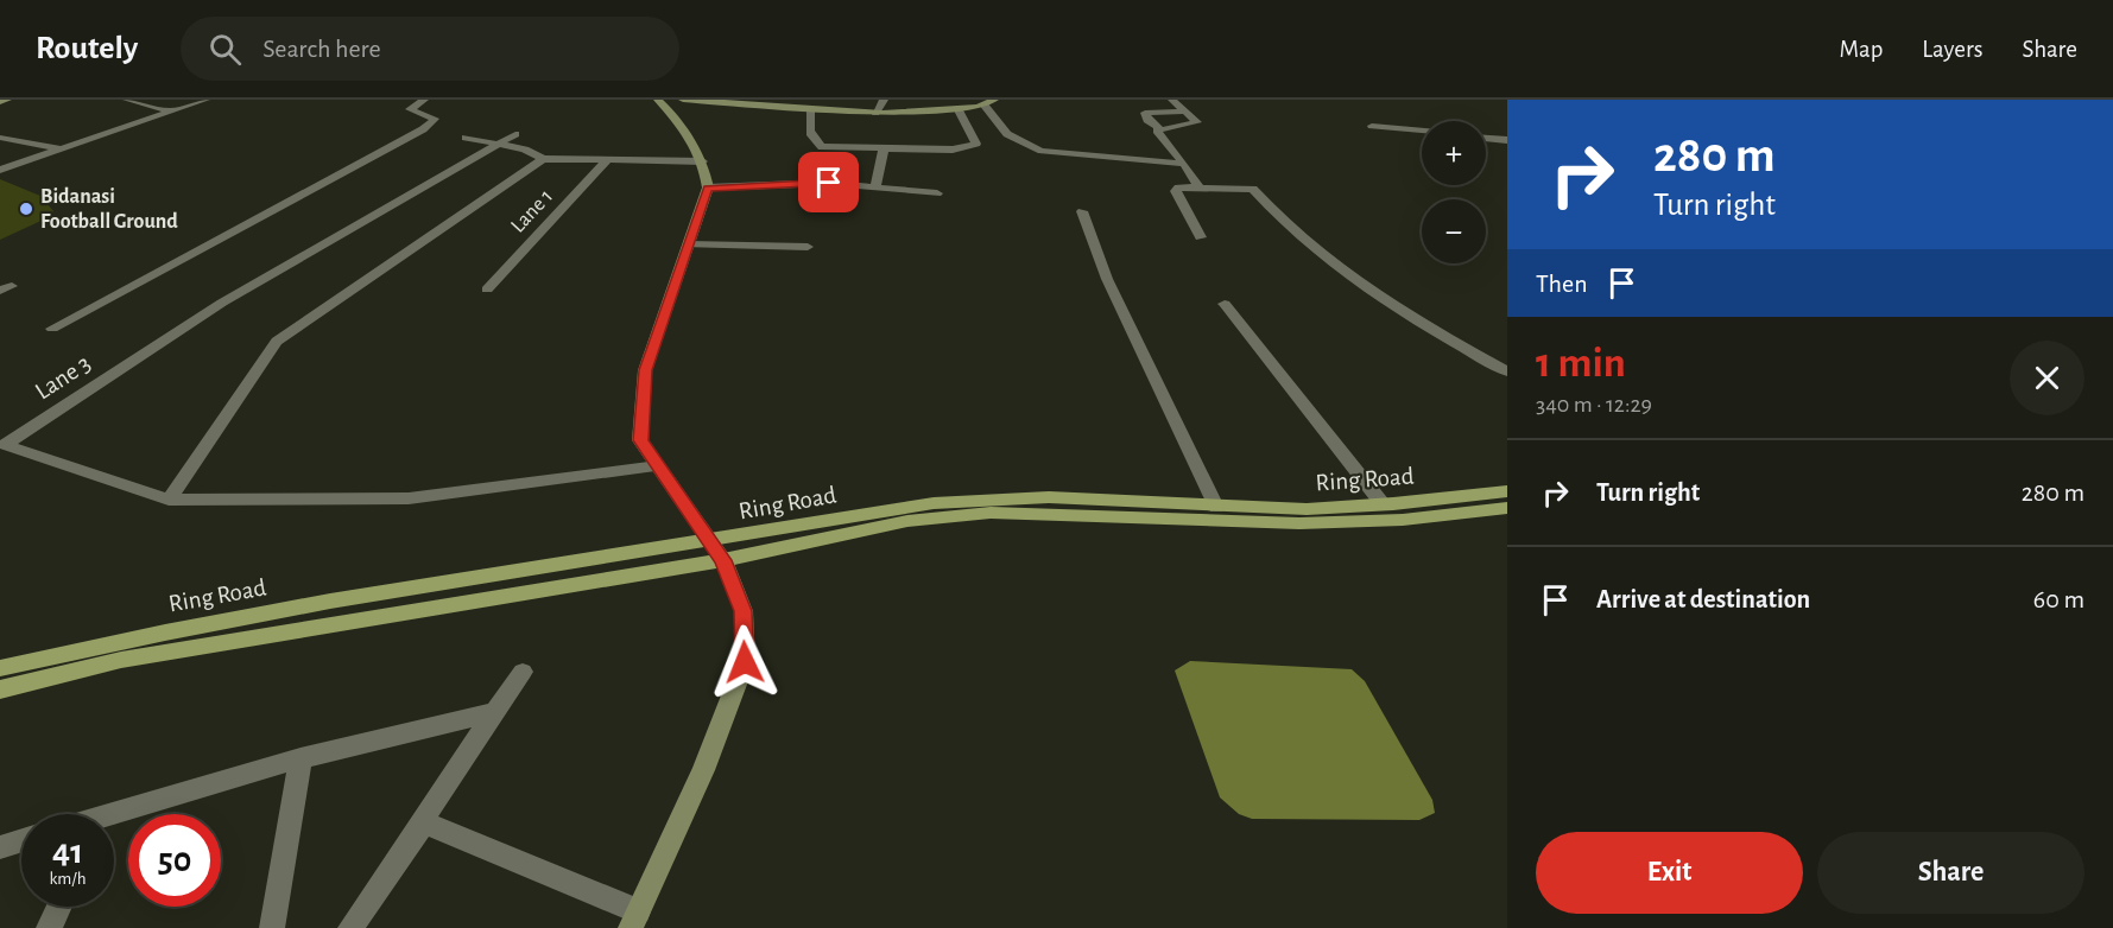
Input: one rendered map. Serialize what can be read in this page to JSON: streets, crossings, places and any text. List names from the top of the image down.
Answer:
{
  "streets": {
    "main road": ["Ring Road"],
    "street": ["Lane 1", "Lane 3"]
  },
  "places": ["Bidanasi Football Ground"],
  "page": {
    "header": "Routely",
    "search": "Search here",
    "nav": ["Map", "Layers", "Share"],
    "turn": ["280 m", "Turn right"],
    "map_buttons": ["+", "−"],
    "then": "Then",
    "heading": ["1 min", "340 m · 12:29"],
    "list": [
      {
        "name": "Turn right",
        "value": "280 m"
      },
      {
        "name": "Arrive at destination",
        "value": "60 m"
      }
    ],
    "speed": "41 km/h",
    "limit": "50",
    "buttons": ["Exit", "Share"]
  }
}
